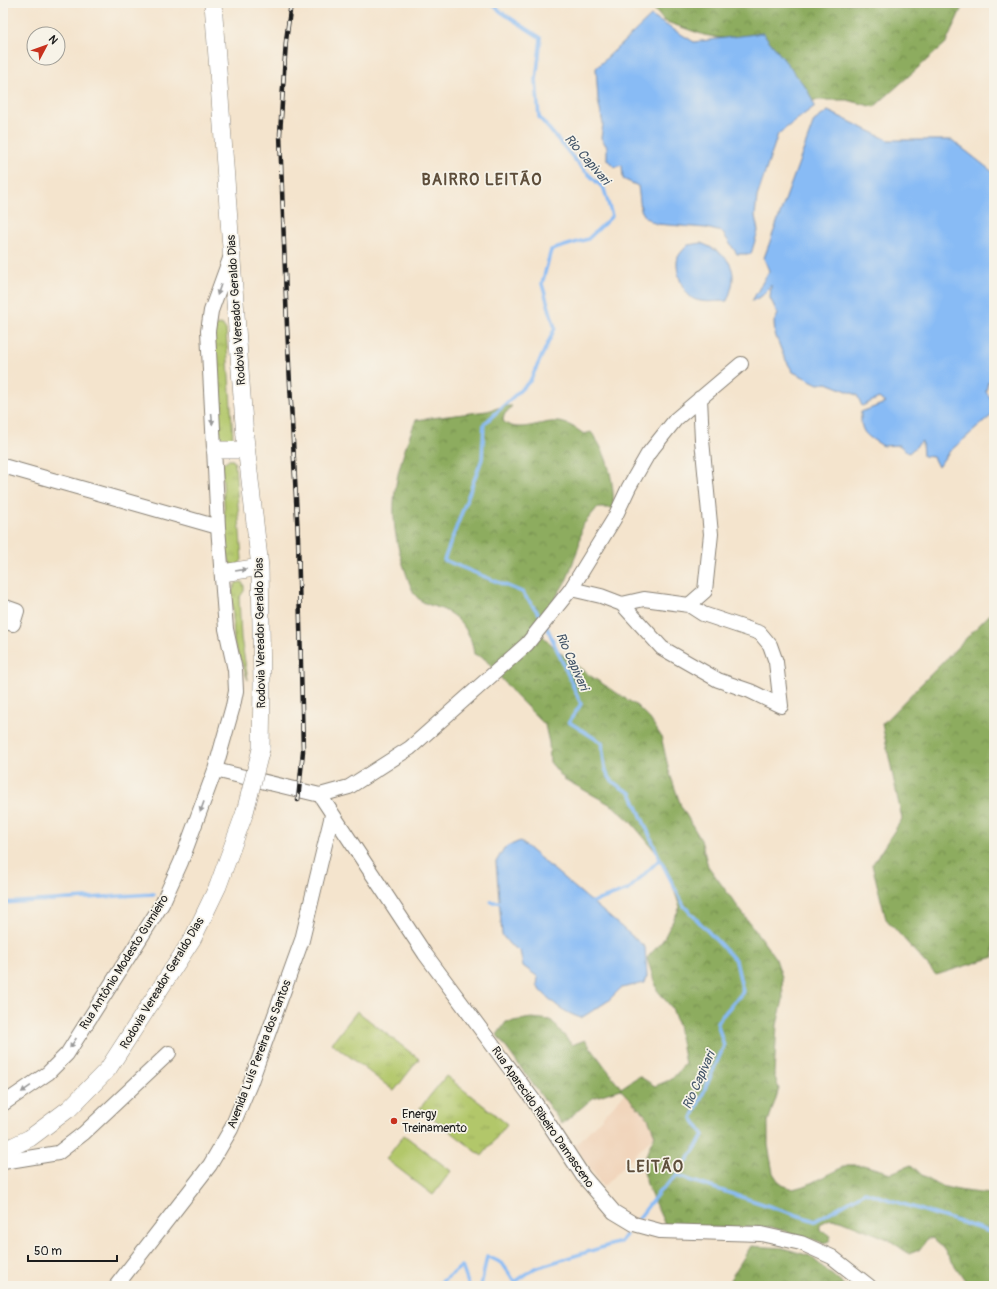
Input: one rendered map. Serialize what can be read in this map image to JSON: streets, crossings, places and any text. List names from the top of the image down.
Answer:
{
  "streets": {
    "main road": ["Rodovia Vereador Geraldo Dias"],
    "street": ["Rua Antônio Modesto Gumieiro", "Avenida Luís Pereira dos Santos", "Rua Aparecido Ribeiro Damasceno"]
  },
  "crossings": [
    ["Rodovia Vereador Geraldo Dias", "Rua Antônio Modesto Gumieiro"],
    ["Avenida Luís Pereira dos Santos", "Rua Aparecido Ribeiro Damasceno"]
  ],
  "one_way": ["Rua Antônio Modesto Gumieiro"],
  "districts": ["BAIRRO LEITÃO", "LEITÃO"],
  "water": ["Rio Capivari"],
  "places": ["Energy Treinamento"],
  "scale_bar": "50 m",
  "north": "top right"
}
